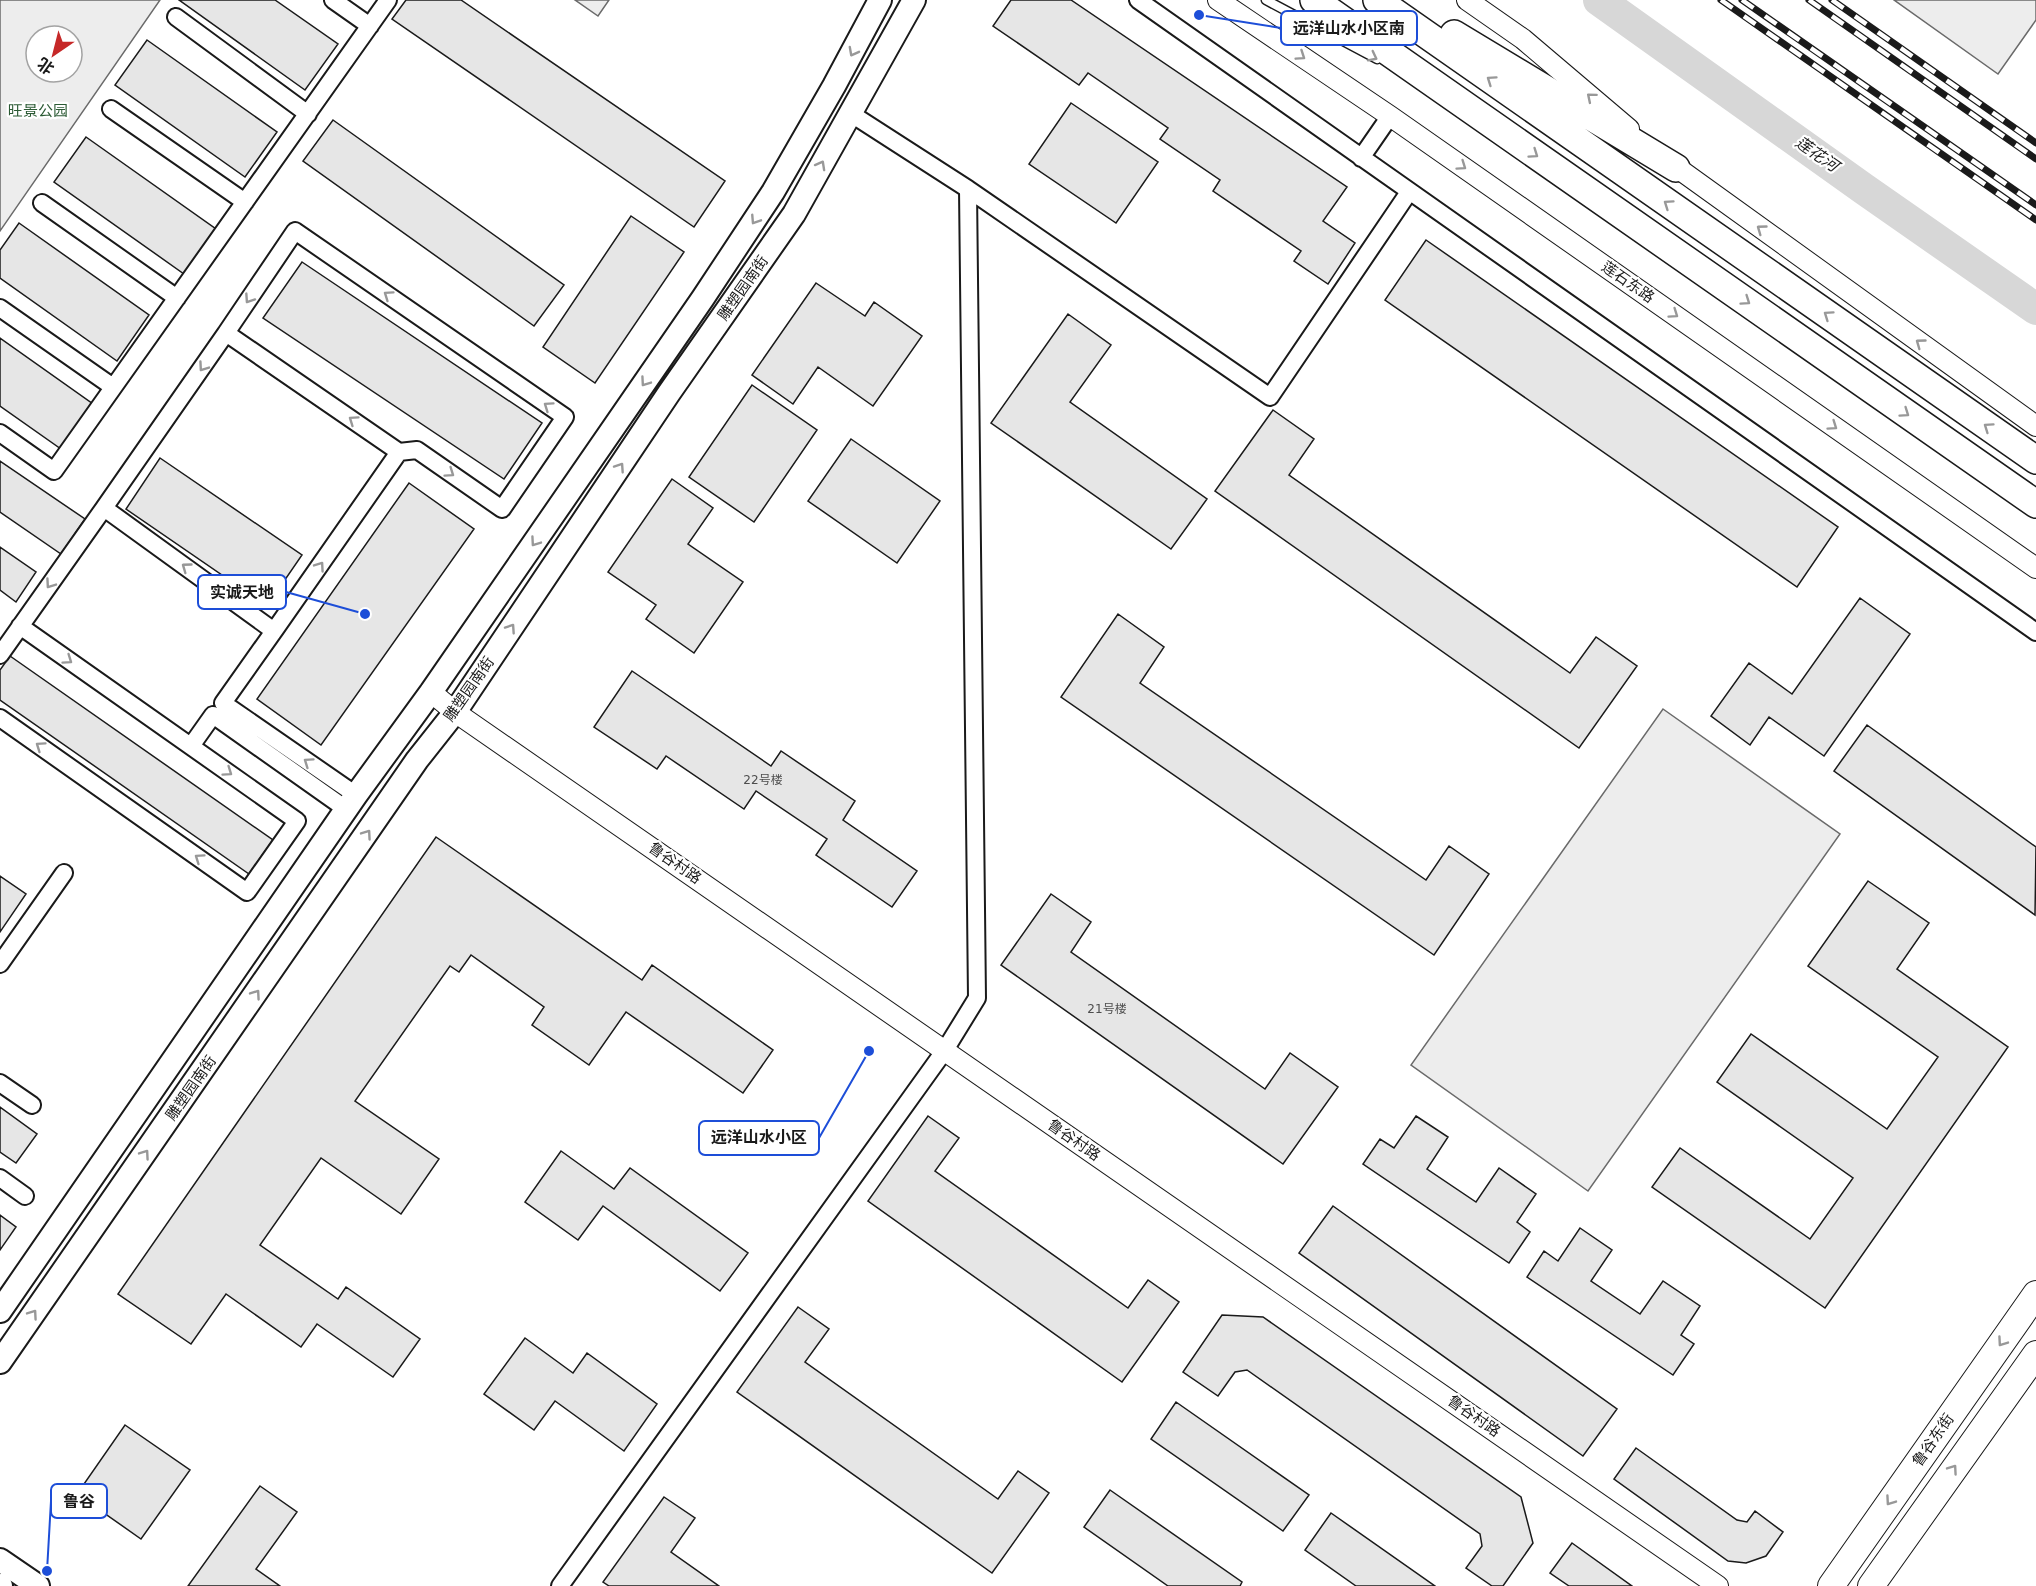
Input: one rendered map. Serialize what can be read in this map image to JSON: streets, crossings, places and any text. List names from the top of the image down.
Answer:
{
  "streets": {
    "main road": ["雕塑园南街", "鲁谷东街"],
    "street": ["莲石东路", "鲁谷村路"]
  },
  "crossings": [
    ["雕塑园南街", "鲁谷村路"]
  ],
  "water": ["莲花河"],
  "parks": ["旺景公园"],
  "places": [
    "远洋山水小区南",
    "实诚天地",
    "远洋山水小区",
    "鲁谷"
  ],
  "house_numbers": ["22号楼", "21号楼"],
  "north": "bottom left"
}
